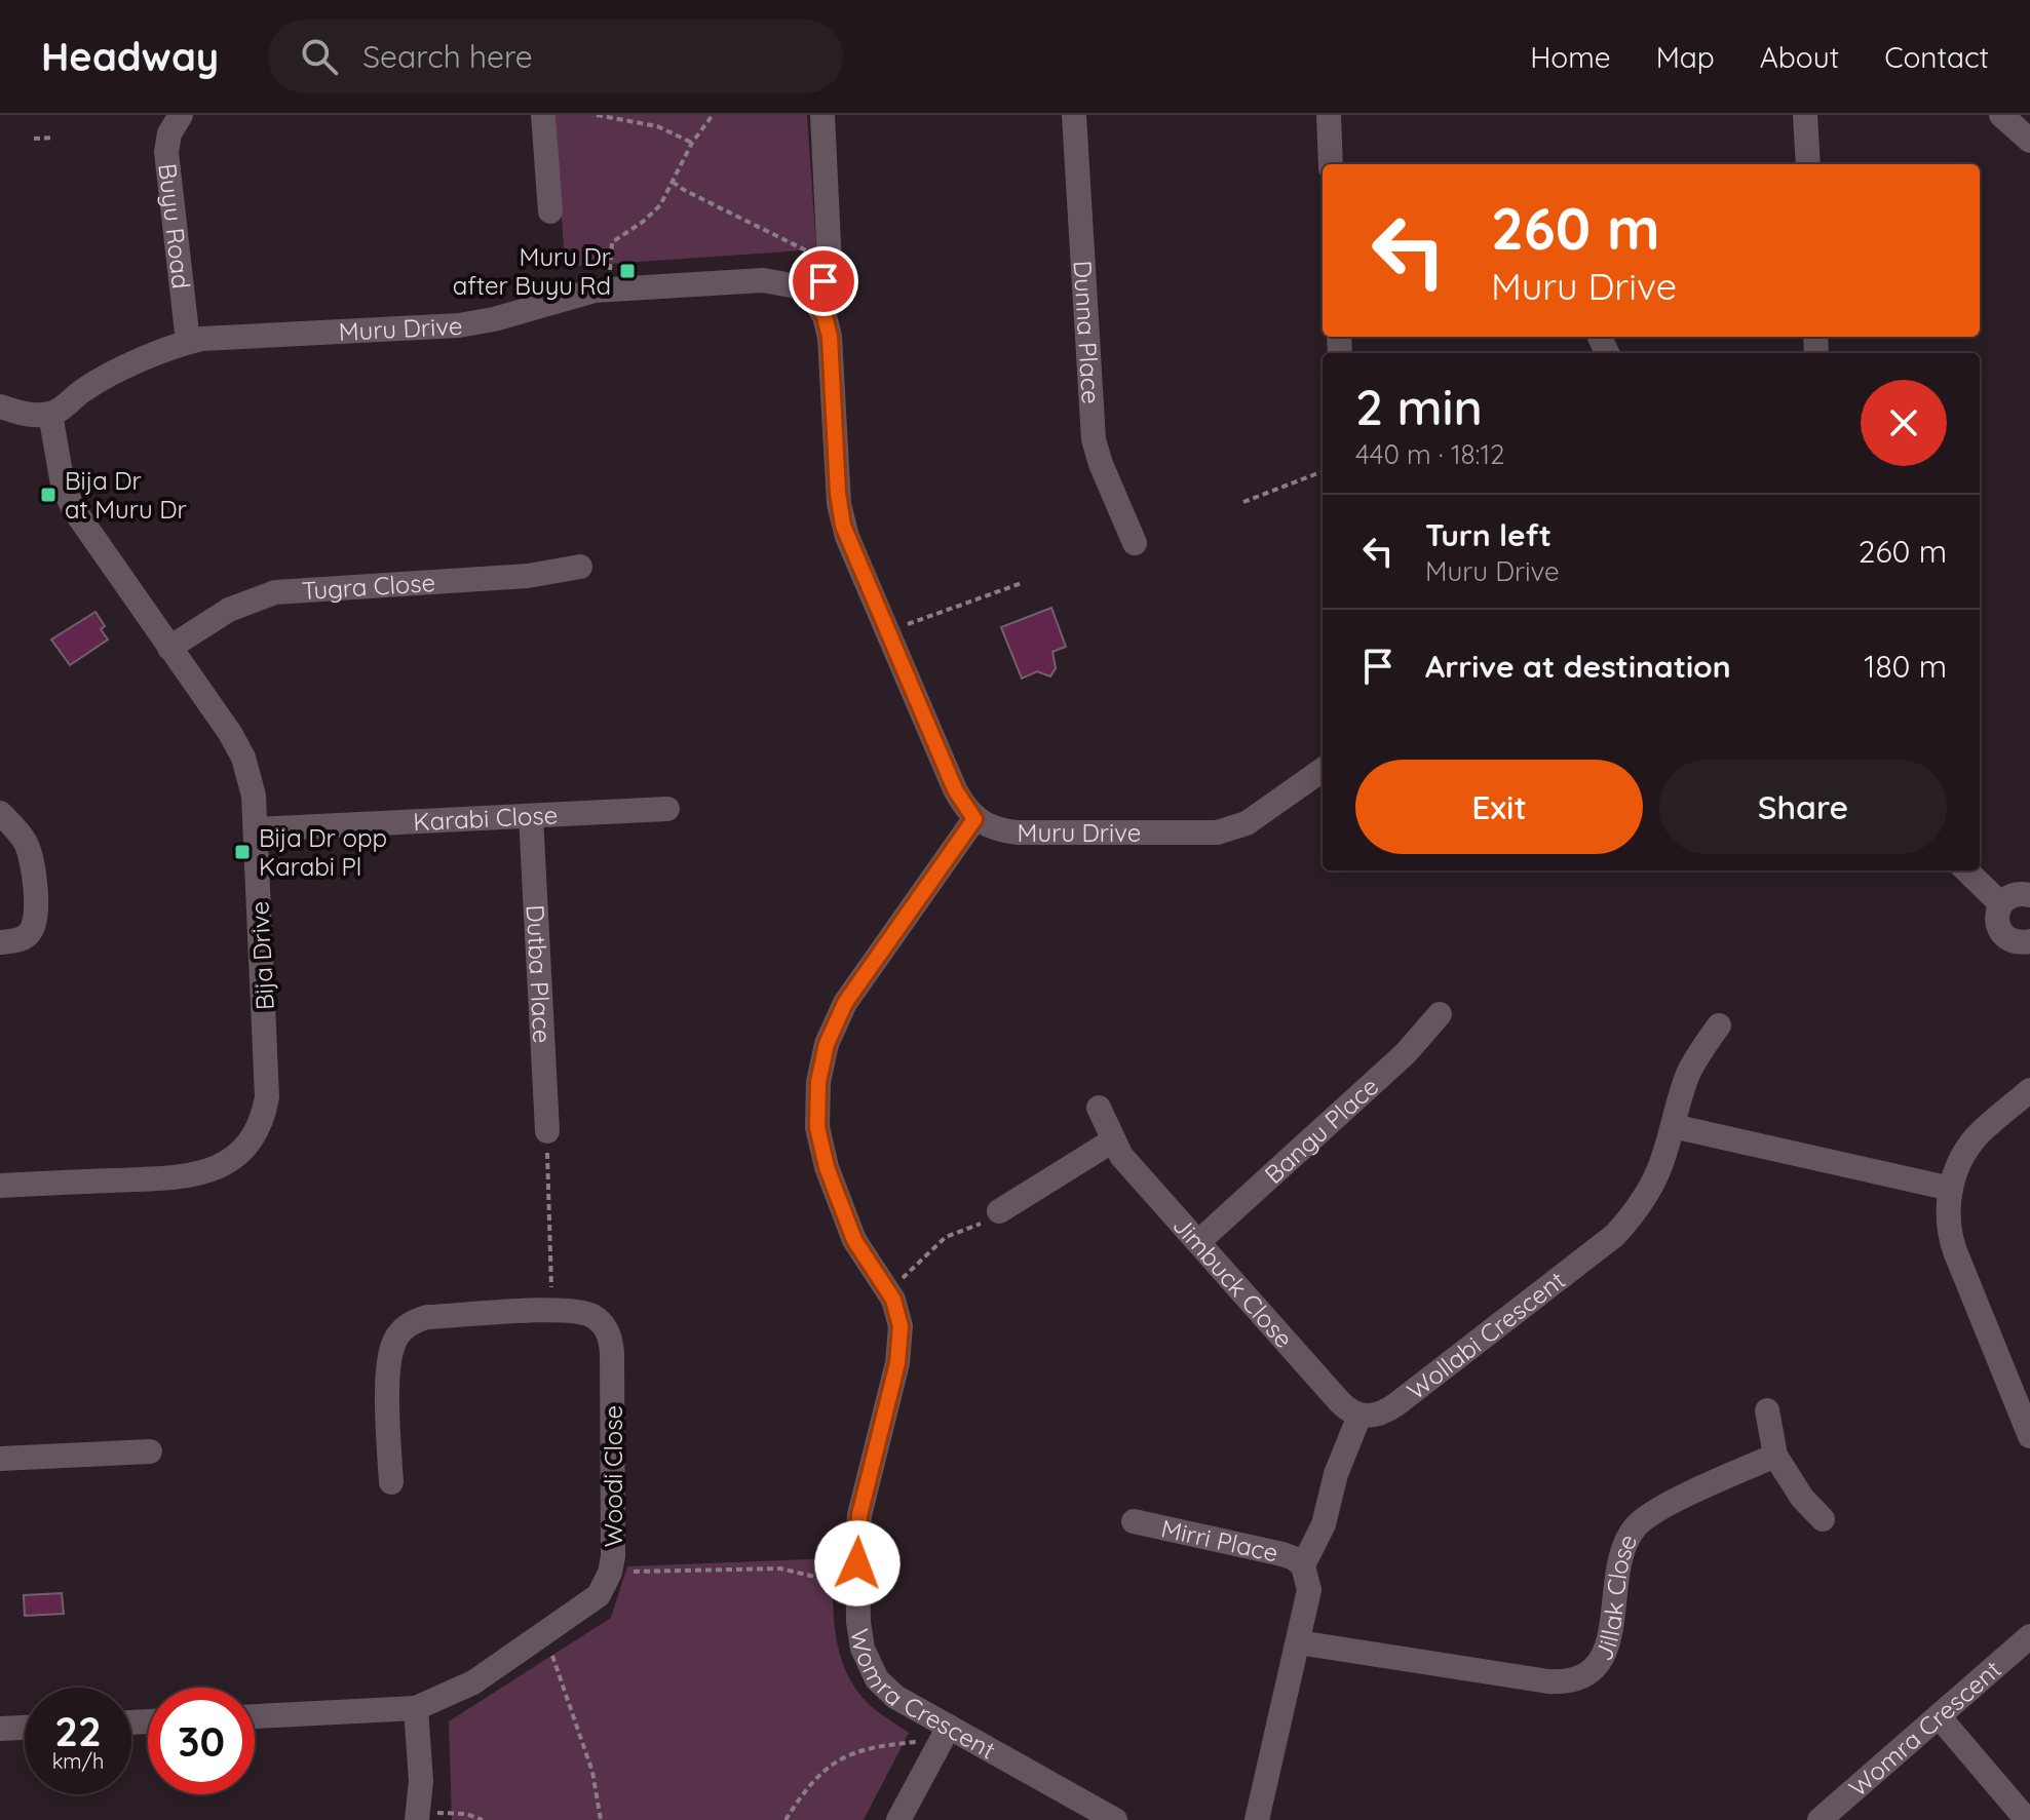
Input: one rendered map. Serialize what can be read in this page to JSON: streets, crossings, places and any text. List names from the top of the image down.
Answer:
{
  "streets": {
    "street": [
      "Buyu Road",
      "Muru Drive",
      "Dunna Place",
      "Tugra Close",
      "Karabi Close",
      "Bija Drive",
      "Dutba Place",
      "Bangu Place",
      "Jimbuck Close",
      "Wollabi Crescent",
      "Woodi Close",
      "Mirri Place",
      "Jillak Close",
      "Womra Crescent"
    ]
  },
  "crossings": [
    ["Buyu Road", "Muru Drive"],
    ["Muru Drive", "Bija Drive"],
    ["Muru Drive", "Womra Crescent"],
    ["Tugra Close", "Bija Drive"],
    ["Karabi Close", "Bija Drive"],
    ["Karabi Close", "Dutba Place"],
    ["Bangu Place", "Jimbuck Close"],
    ["Jimbuck Close", "Wollabi Crescent"]
  ],
  "places": {
    "transit": ["Muru Dr after Buyu Rd", "Bija Dr at Muru Dr", "Bija Dr opp Karabi Pl"]
  },
  "page": {
    "header": "Headway",
    "search": "Search here",
    "nav": [
      "Home",
      "Map",
      "About",
      "Contact"
    ],
    "turn": ["260 m", "Muru Drive"],
    "heading": ["2 min", "440 m · 18:12"],
    "list": [
      {
        "name": "Turn left",
        "note": "Muru Drive",
        "value": "260 m"
      },
      {
        "name": "Arrive at destination",
        "value": "180 m"
      }
    ],
    "buttons": ["Exit", "Share"],
    "speed": "22 km/h",
    "limit": "30"
  }
}
